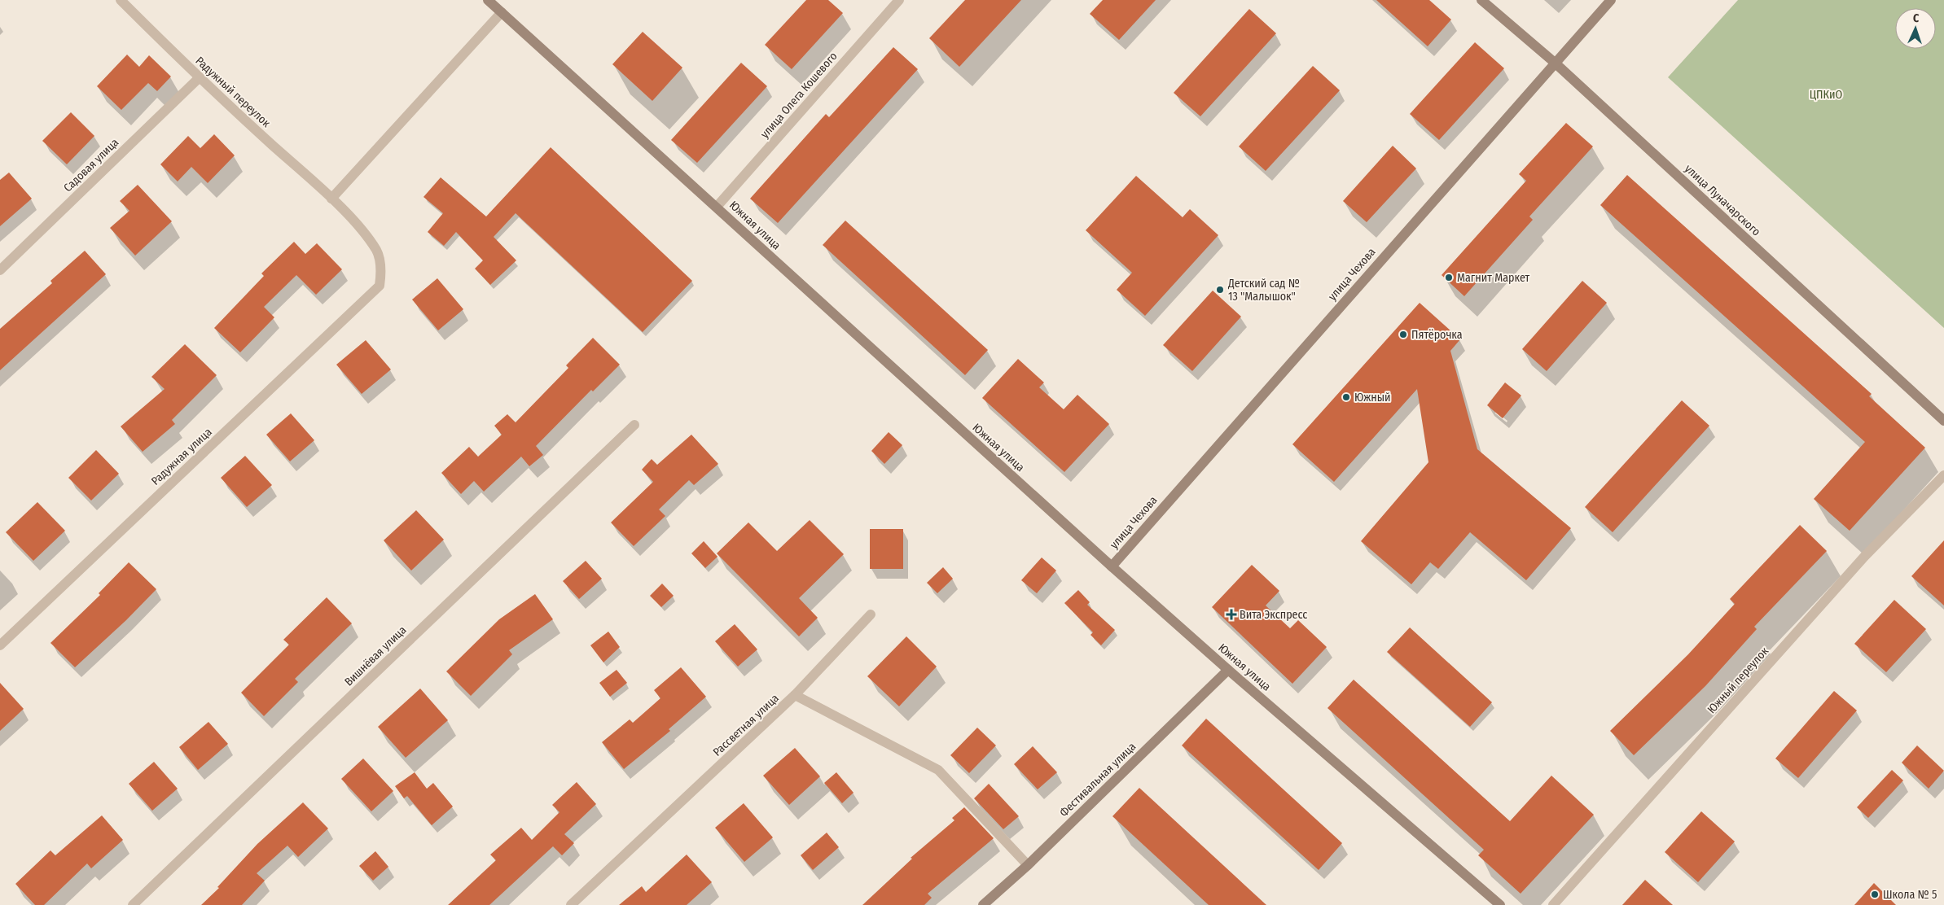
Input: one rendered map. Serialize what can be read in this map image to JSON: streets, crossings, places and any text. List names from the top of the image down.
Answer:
{
  "streets": {
    "street": [
      "Радужный переулок",
      "улица Олега Кошевого",
      "Садовая улица",
      "улица Луначарского",
      "Южная улица",
      "улица Чехова",
      "Радужная улица",
      "Вишнёвая улица",
      "Южный переулок",
      "Рассветная улица",
      "Фестивальная улица"
    ]
  },
  "crossings": [
    ["Радужный переулок", "Садовая улица"],
    ["Радужный переулок", "Радужная улица"],
    ["улица Олега Кошевого", "Южная улица"],
    ["улица Луначарского", "улица Чехова"],
    ["Южная улица", "улица Чехова"],
    ["Южная улица", "Фестивальная улица"],
    ["Рассветная улица", "Фестивальная улица"]
  ],
  "parks": ["ЦПКиО"],
  "places": {
    "other": [
      "Магнит Маркет",
      "Детский сад № 13 \"Малышок\"",
      "Пятёрочка",
      "Южный",
      "Школа № 5"
    ],
    "health": ["Вита Экспресс"]
  },
  "north": "top"
}
